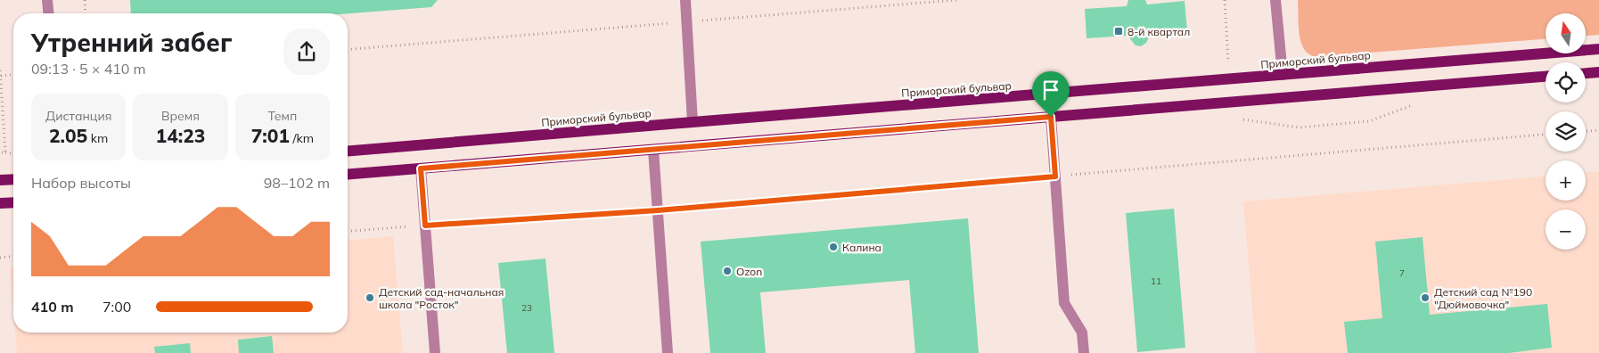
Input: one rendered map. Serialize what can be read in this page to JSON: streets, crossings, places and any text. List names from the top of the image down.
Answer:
{
  "streets": {
    "main road": ["Приморский бульвар"]
  },
  "places": {
    "transit": ["8-й квартал"],
    "other": [
      "Калина",
      "Ozon",
      "Детский сад-начальная школа \"Росток\"",
      "Детский сад №190 \"Дюймовочка\""
    ]
  },
  "house_numbers": ["7", "11", "23"],
  "north": "top",
  "page": {
    "map_buttons": ["+", "−"],
    "heading": ["Утренний забег", "09:13 · 5 × 410 m"],
    "stats": [
      ["Дистанция", "2.05 km"],
      ["Время", "14:23"],
      ["Темп", "7:01 /km"]
    ],
    "chart": ["Набор высоты", "98–102 m"],
    "list": [
      {
        "name": "410 m",
        "note": "7:00"
      }
    ]
  }
}
